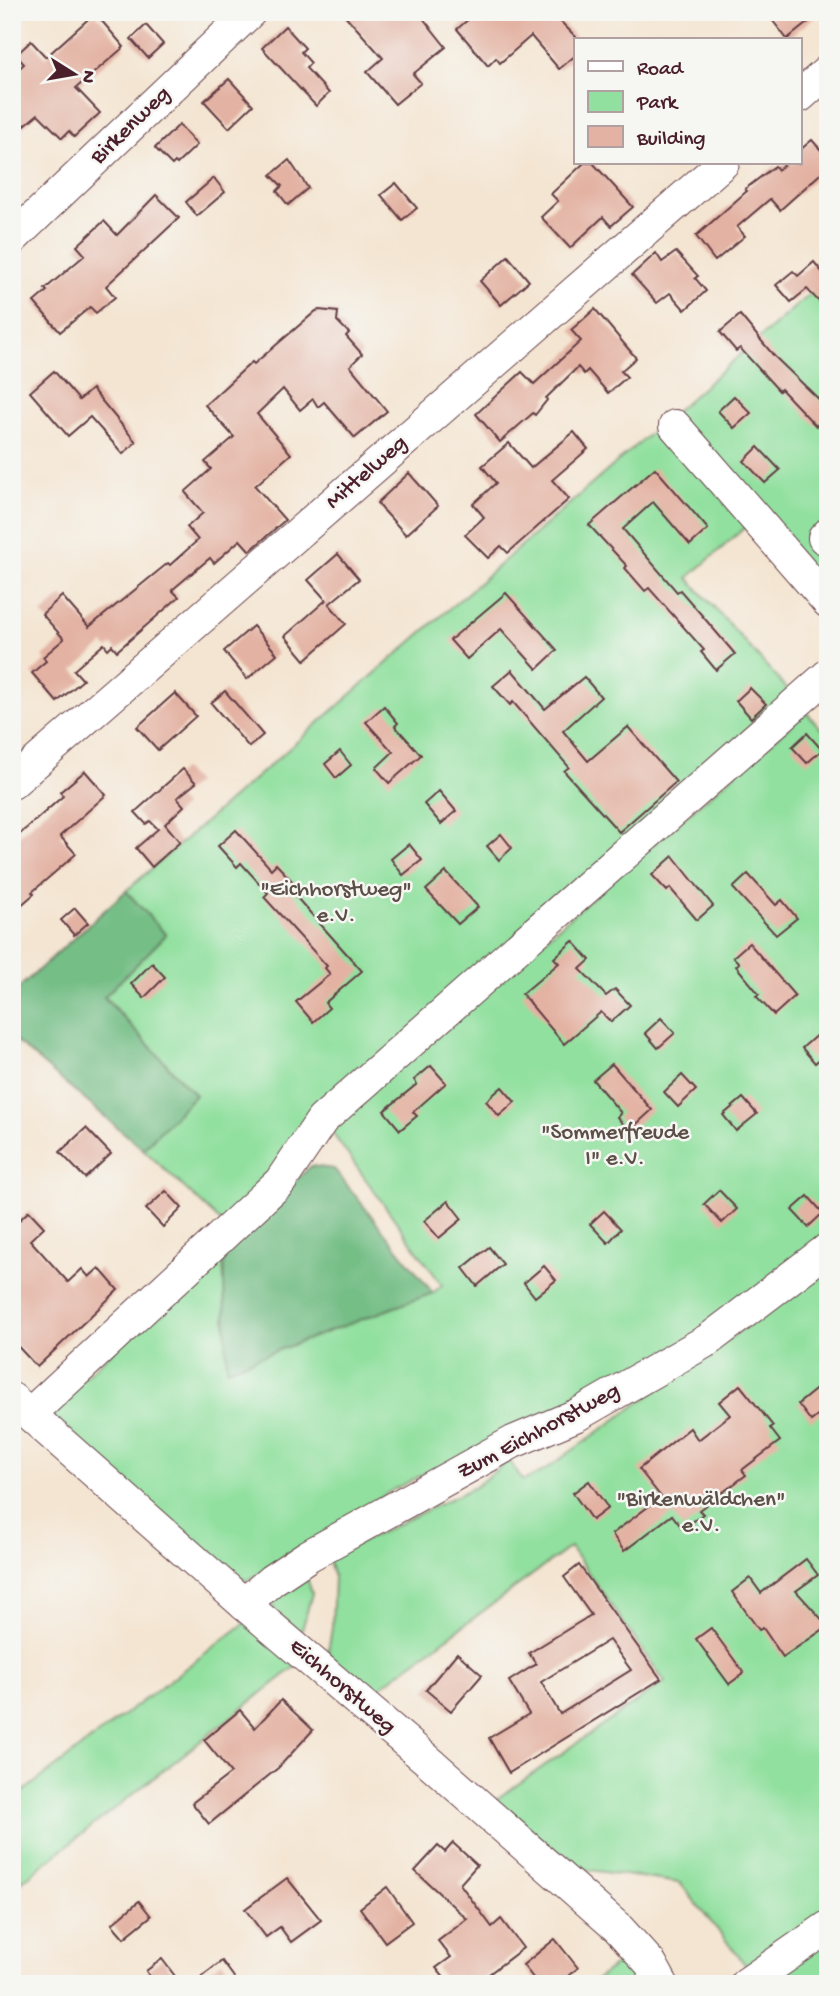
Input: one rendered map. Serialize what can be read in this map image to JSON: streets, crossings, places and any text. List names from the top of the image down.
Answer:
{
  "streets": {
    "street": [
      "Birkenweg",
      "Mittelweg",
      "Zum Eichhorstweg",
      "Eichhorstweg"
    ]
  },
  "crossings": [
    ["Zum Eichhorstweg", "Eichhorstweg"]
  ],
  "parks": ["\"Eichhorstweg\" e.V.", "\"Sommerfreude I\" e.V.", "\"Birkenwäldchen\" e.V."],
  "legend": ["Road", "Park", "Building"],
  "north": "right"
}
